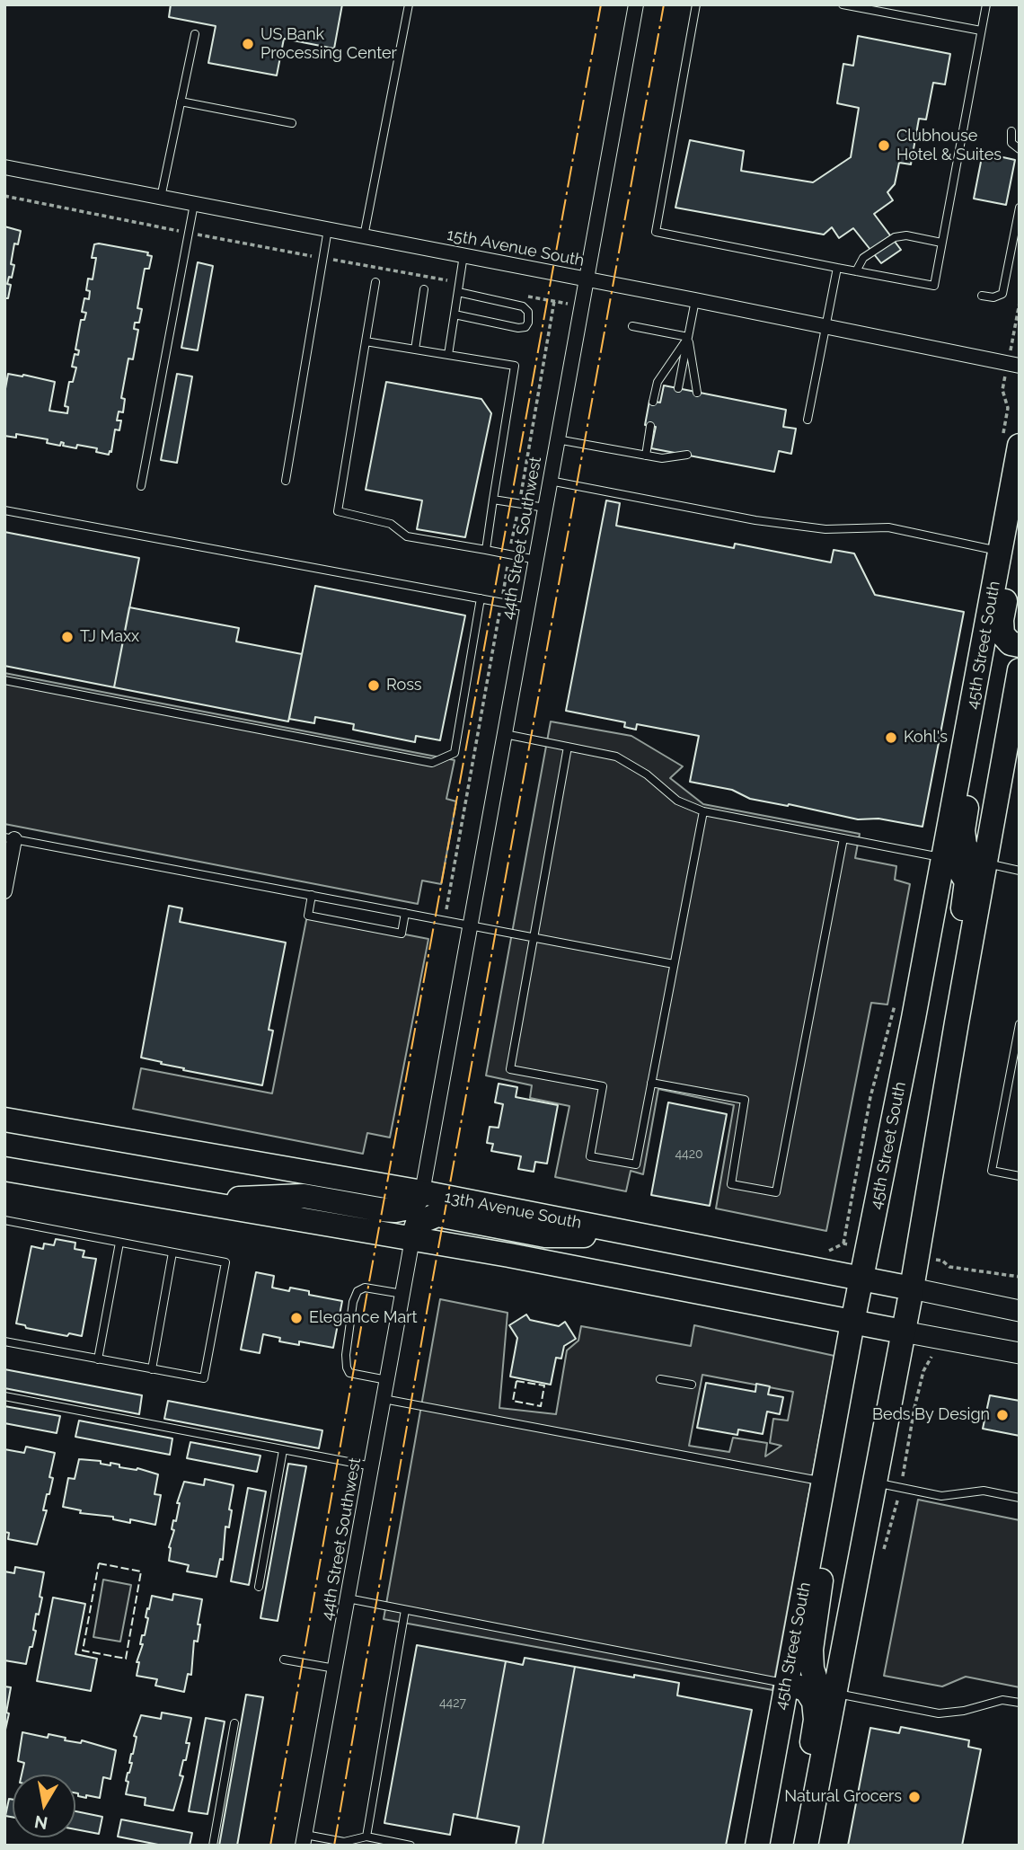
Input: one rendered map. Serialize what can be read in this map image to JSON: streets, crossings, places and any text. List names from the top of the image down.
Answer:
{
  "streets": {
    "main road": ["45th Street South", "13th Avenue South"],
    "street": ["15th Avenue South", "44th Street Southwest"]
  },
  "crossings": [
    ["15th Avenue South", "44th Street Southwest"],
    ["44th Street Southwest", "13th Avenue South"],
    ["45th Street South", "13th Avenue South"]
  ],
  "places": [
    "US Bank Processing Center",
    "Clubhouse Hotel & Suites",
    "TJ Maxx",
    "Ross",
    "Kohl's",
    "Elegance Mart",
    "Beds By Design",
    "Natural Grocers"
  ],
  "house_numbers": ["4420", "4427"],
  "north": "bottom"
}
